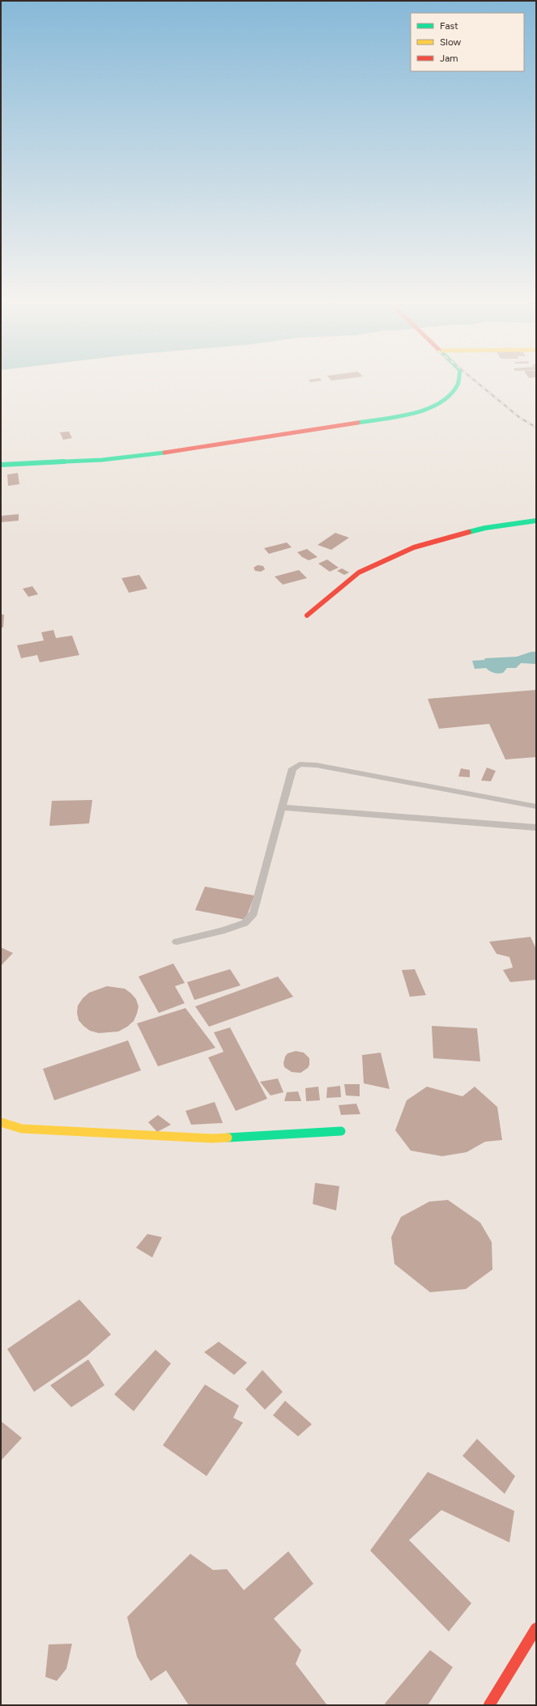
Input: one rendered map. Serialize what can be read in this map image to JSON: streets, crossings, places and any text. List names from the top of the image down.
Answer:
{
  "legend": ["Fast", "Slow", "Jam"]
}
